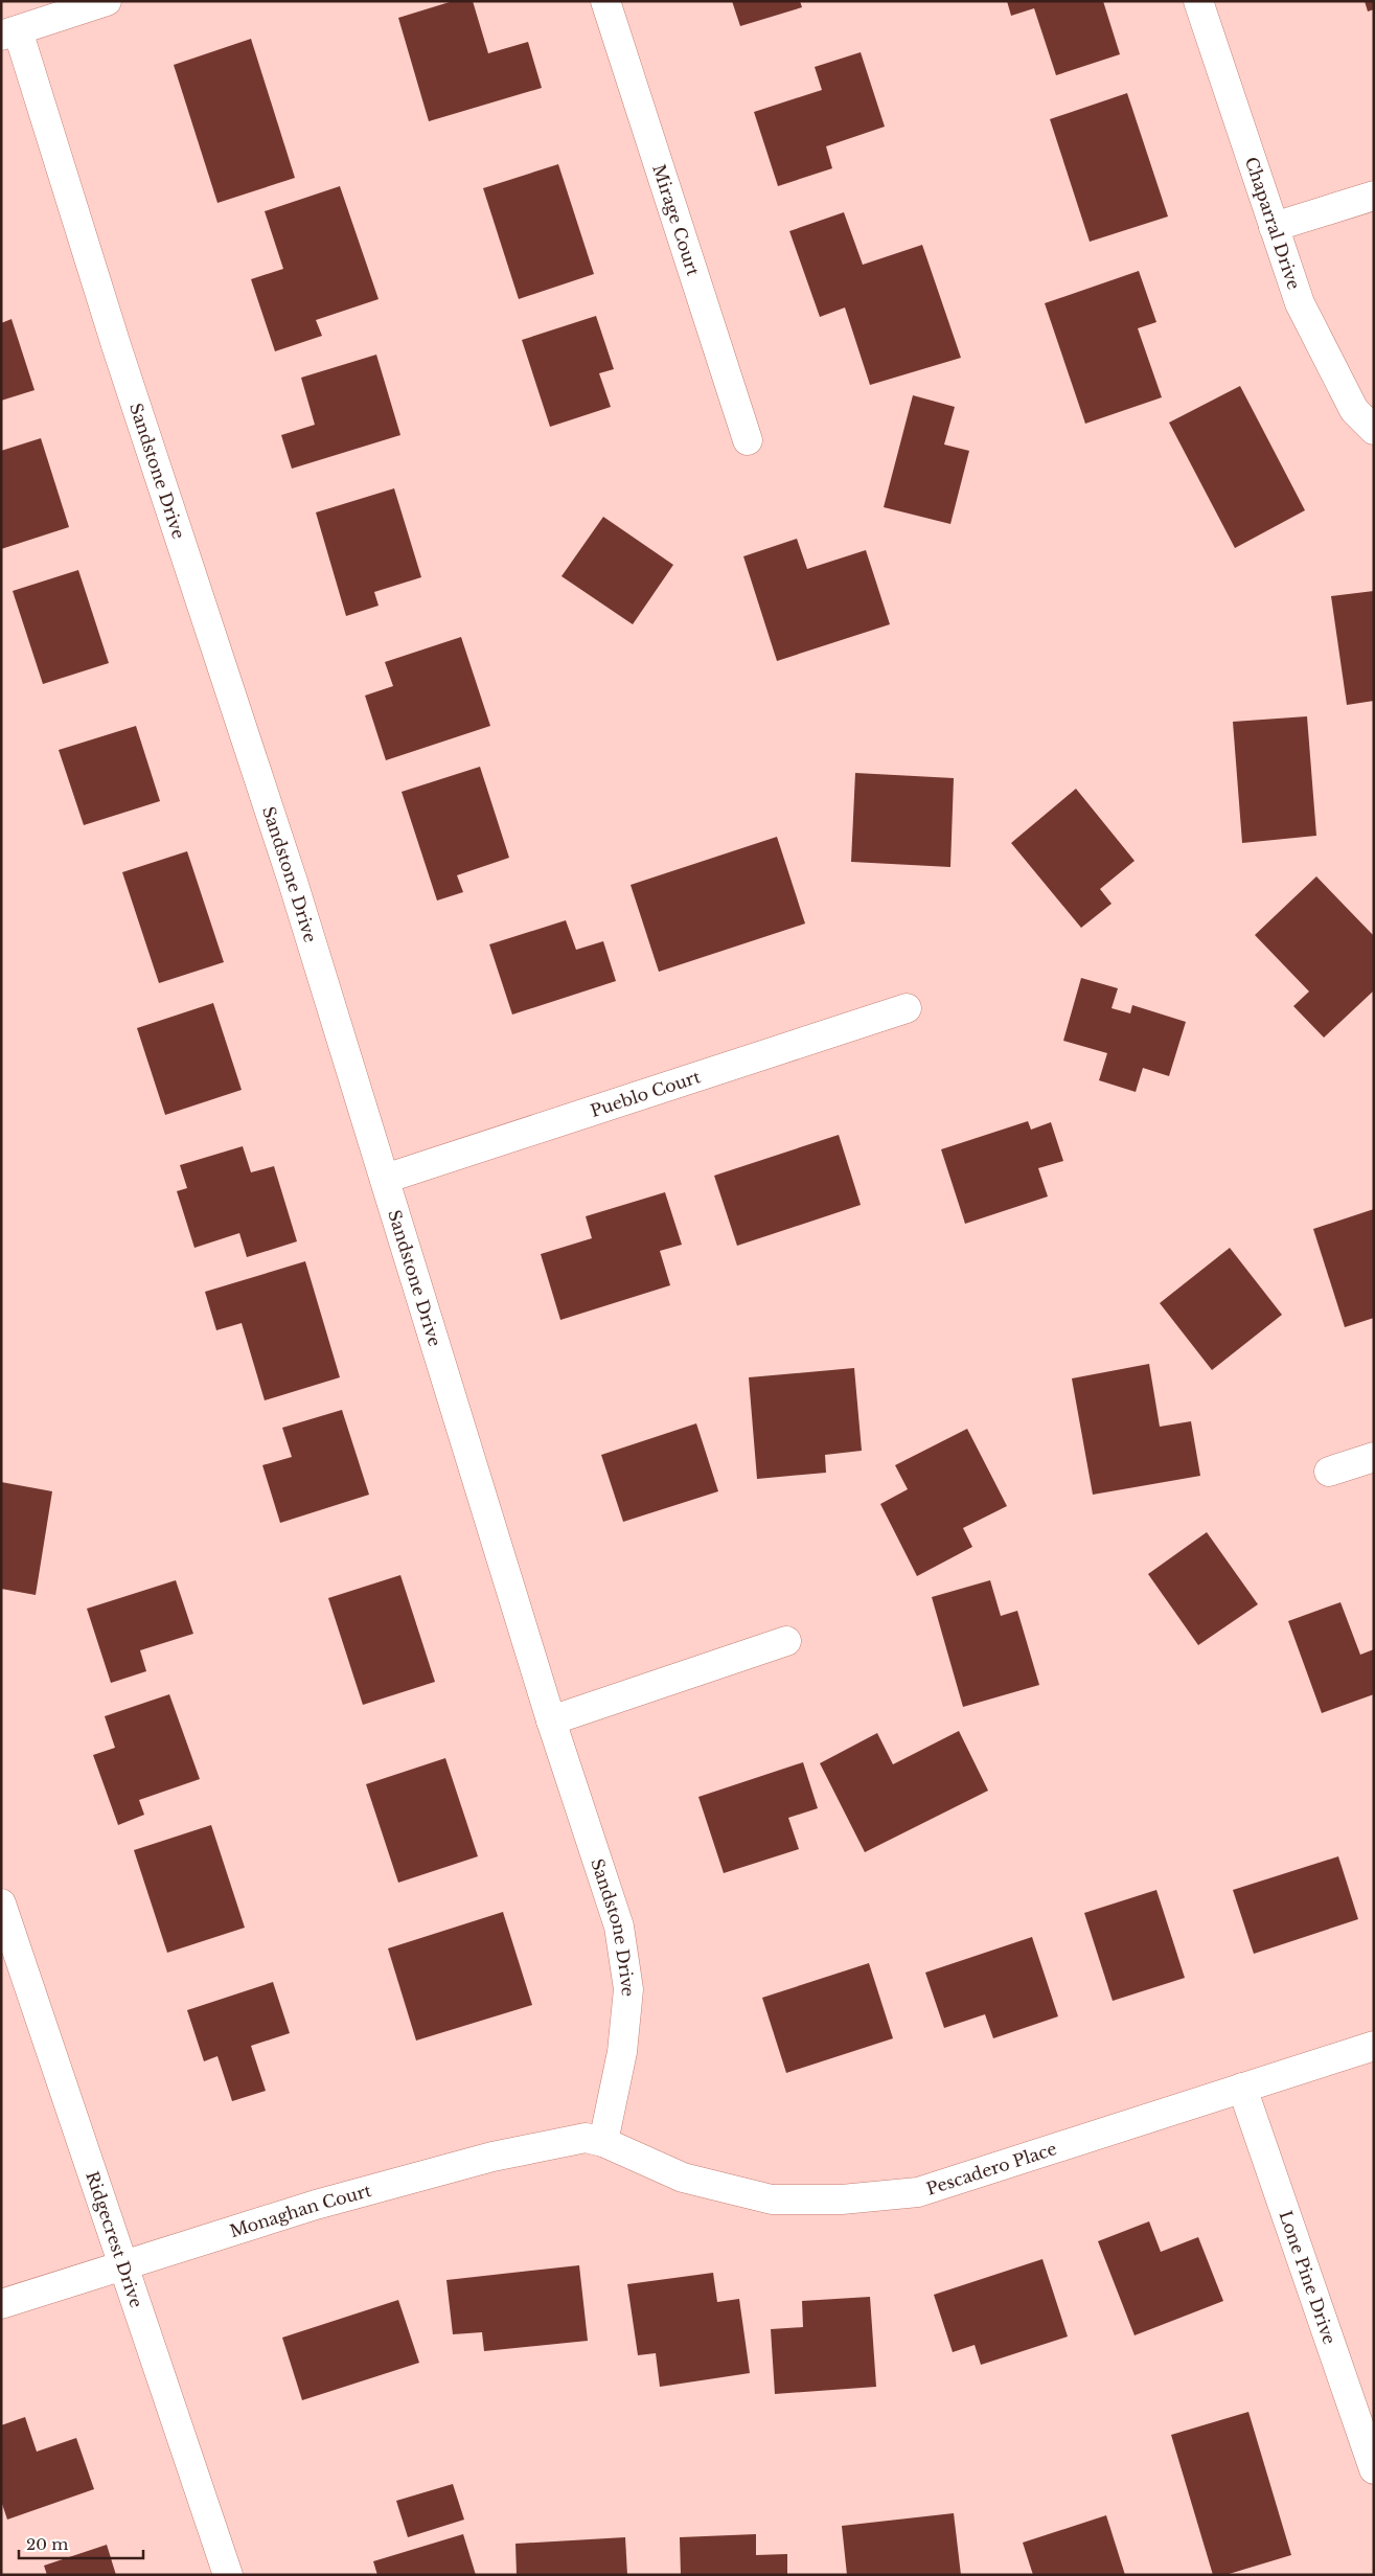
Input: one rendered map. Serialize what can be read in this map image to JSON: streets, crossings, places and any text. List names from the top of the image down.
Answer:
{
  "streets": {
    "street": [
      "Mirage Court",
      "Chaparral Drive",
      "Sandstone Drive",
      "Pueblo Court",
      "Pescadero Place",
      "Monaghan Court",
      "Ridgecrest Drive",
      "Lone Pine Drive"
    ]
  },
  "crossings": [
    ["Sandstone Drive", "Pueblo Court"],
    ["Sandstone Drive", "Pescadero Place"],
    ["Sandstone Drive", "Monaghan Court"],
    ["Pescadero Place", "Monaghan Court"],
    ["Pescadero Place", "Lone Pine Drive"],
    ["Monaghan Court", "Ridgecrest Drive"]
  ],
  "scale_bar": "20 m"
}
